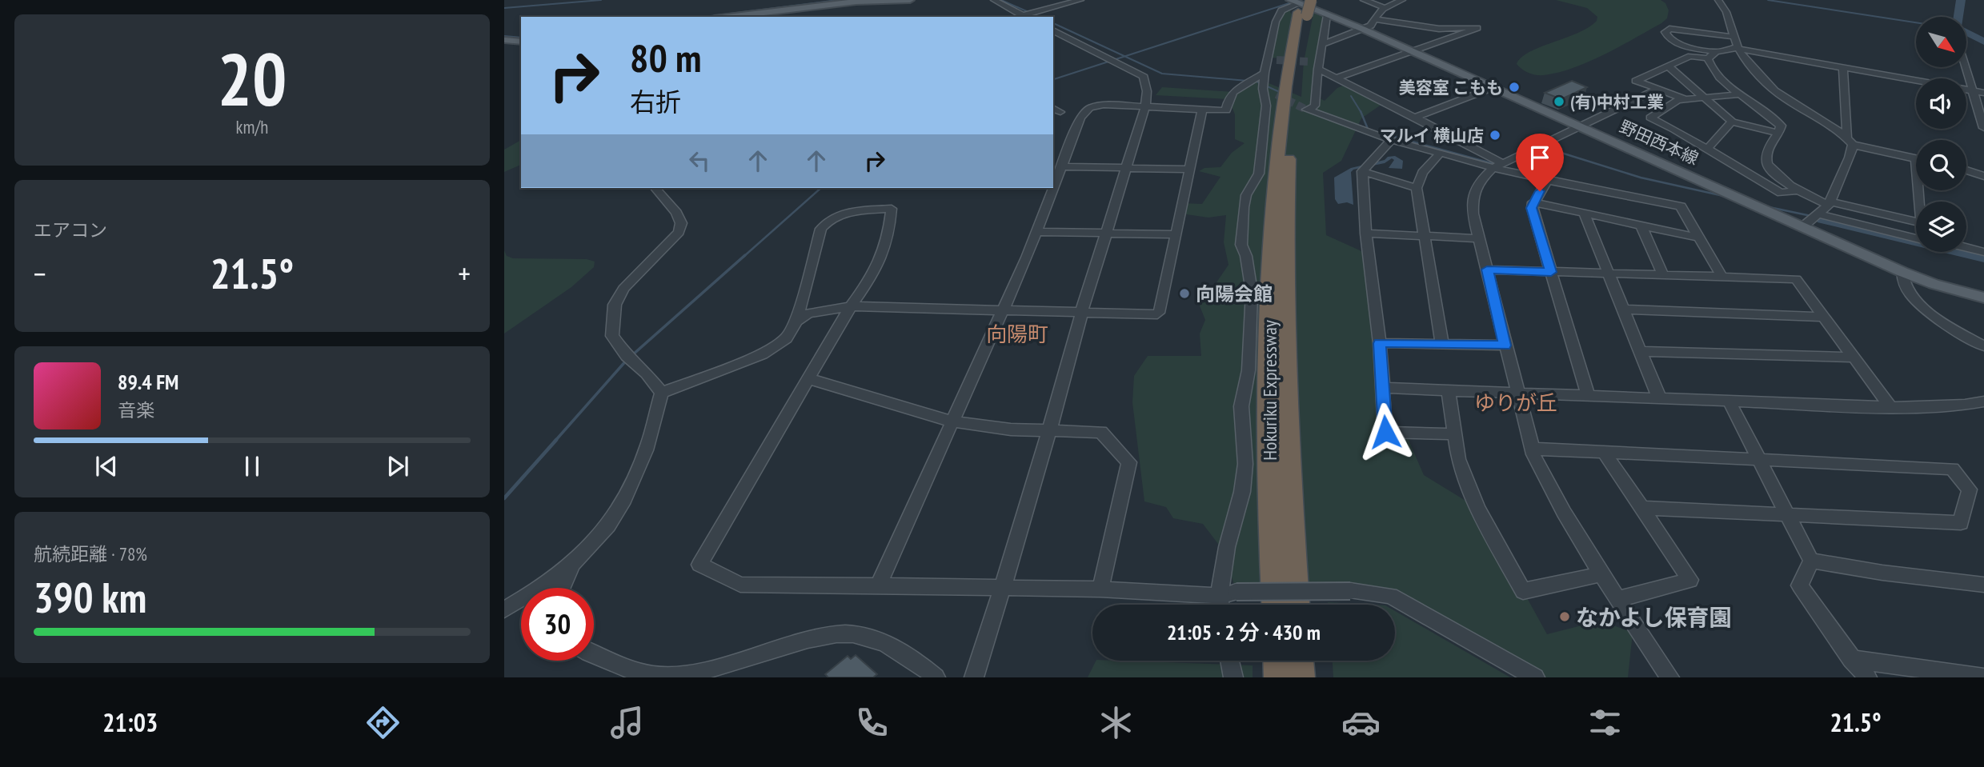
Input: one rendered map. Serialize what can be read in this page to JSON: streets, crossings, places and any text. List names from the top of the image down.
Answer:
{
  "streets": {
    "highway": ["Hokuriku Expressway"],
    "main road": ["野田西本線"]
  },
  "crossings": [
    ["野田西本線", "Hokuriku Expressway"]
  ],
  "districts": ["向陽町", "ゆりが丘"],
  "places": [
    "美容室 こもも",
    "(有)中村工業",
    "マルイ 横山店",
    "向陽会館",
    "なかよし保育園"
  ],
  "north": "bottom right",
  "page": {
    "tile": [
      ["20", "km/h"],
      "エアコン",
      ["航続距離 · 78%", "390 km"]
    ],
    "turn": ["80 m", "右折"],
    "heat": ["−", "21.5°", "+"],
    "song": ["89.4 FM", "音楽"],
    "limit": "30",
    "trip": "21:05 · 2 分 · 430 m",
    "tabs": ["21:03", "21.5°"]
  }
}
